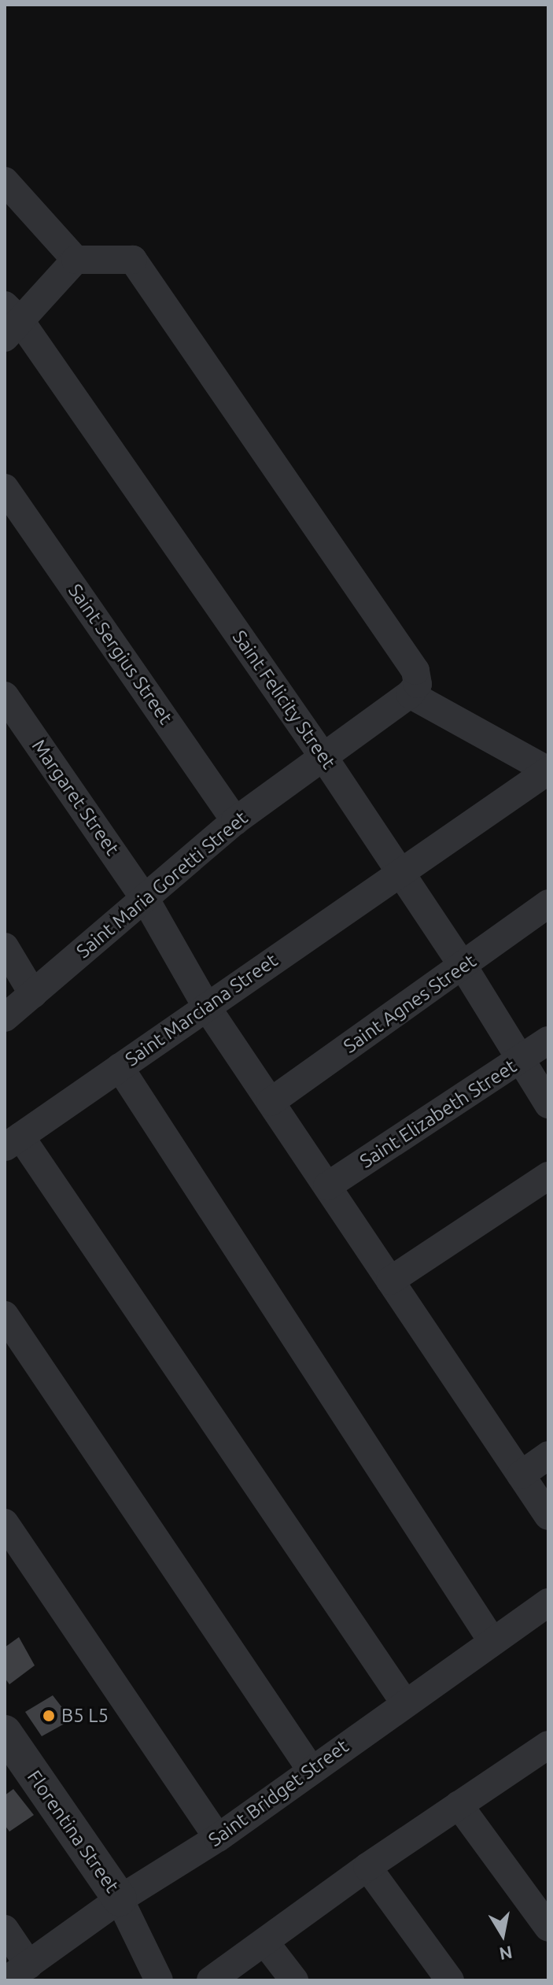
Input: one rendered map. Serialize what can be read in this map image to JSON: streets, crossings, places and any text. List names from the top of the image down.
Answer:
{
  "streets": {
    "street": [
      "Saint Sergius Street",
      "Saint Felicity Street",
      "Margaret Street",
      "Saint Maria Goretti Street",
      "Saint Agnes Street",
      "Saint Marciana Street",
      "Saint Elizabeth Street",
      "Saint Bridget Street",
      "Florentina Street"
    ]
  },
  "crossings": [
    ["Saint Sergius Street", "Saint Maria Goretti Street"],
    ["Saint Felicity Street", "Saint Maria Goretti Street"],
    ["Saint Felicity Street", "Saint Agnes Street"],
    ["Saint Felicity Street", "Saint Marciana Street"],
    ["Saint Felicity Street", "Saint Elizabeth Street"],
    ["Margaret Street", "Saint Maria Goretti Street"],
    ["Margaret Street", "Saint Agnes Street"],
    ["Margaret Street", "Saint Marciana Street"],
    ["Margaret Street", "Saint Elizabeth Street"],
    ["Saint Bridget Street", "Florentina Street"]
  ],
  "places": ["B5 L5"],
  "north": "bottom"
}
